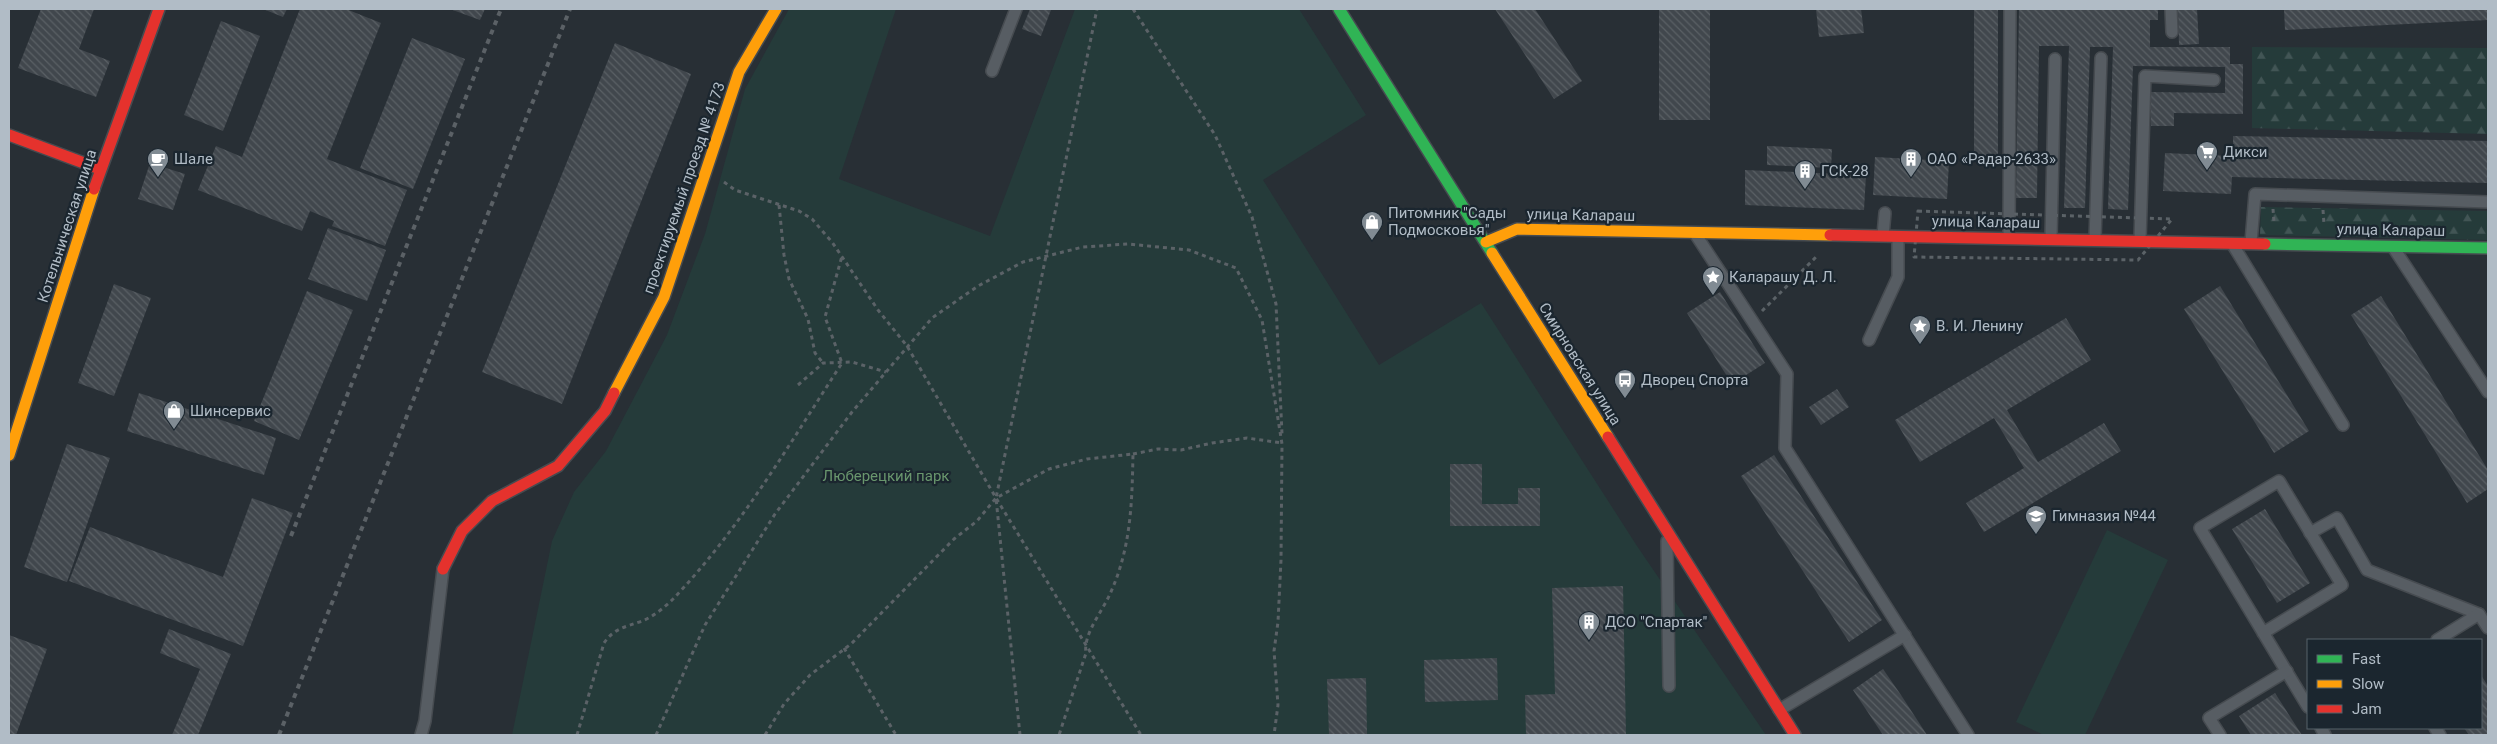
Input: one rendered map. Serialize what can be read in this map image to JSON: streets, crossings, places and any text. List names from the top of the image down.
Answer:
{
  "streets": {
    "street": [
      "проектируемый проезд № 4173",
      "улица Калараш",
      "Котельническая улица",
      "Смирновская улица"
    ]
  },
  "crossings": [
    ["улица Калараш", "Смирновская улица"]
  ],
  "parks": ["Люберецкий парк"],
  "places": {
    "supermarket": ["Дикси"],
    "cafe": ["Шале"],
    "building": ["ОАО «Радар-2633»", "ГСК-28", "ДСО \"Спартак\""],
    "shop": ["Питомник \"Сады Подмосковья\"", "Шинсервис"],
    "place": ["Каларашу Д. Л.", "В. И. Ленину"],
    "bus stop": ["Дворец Спорта"],
    "school or university": ["Гимназия №44"]
  },
  "legend": ["Fast", "Slow", "Jam"]
}
